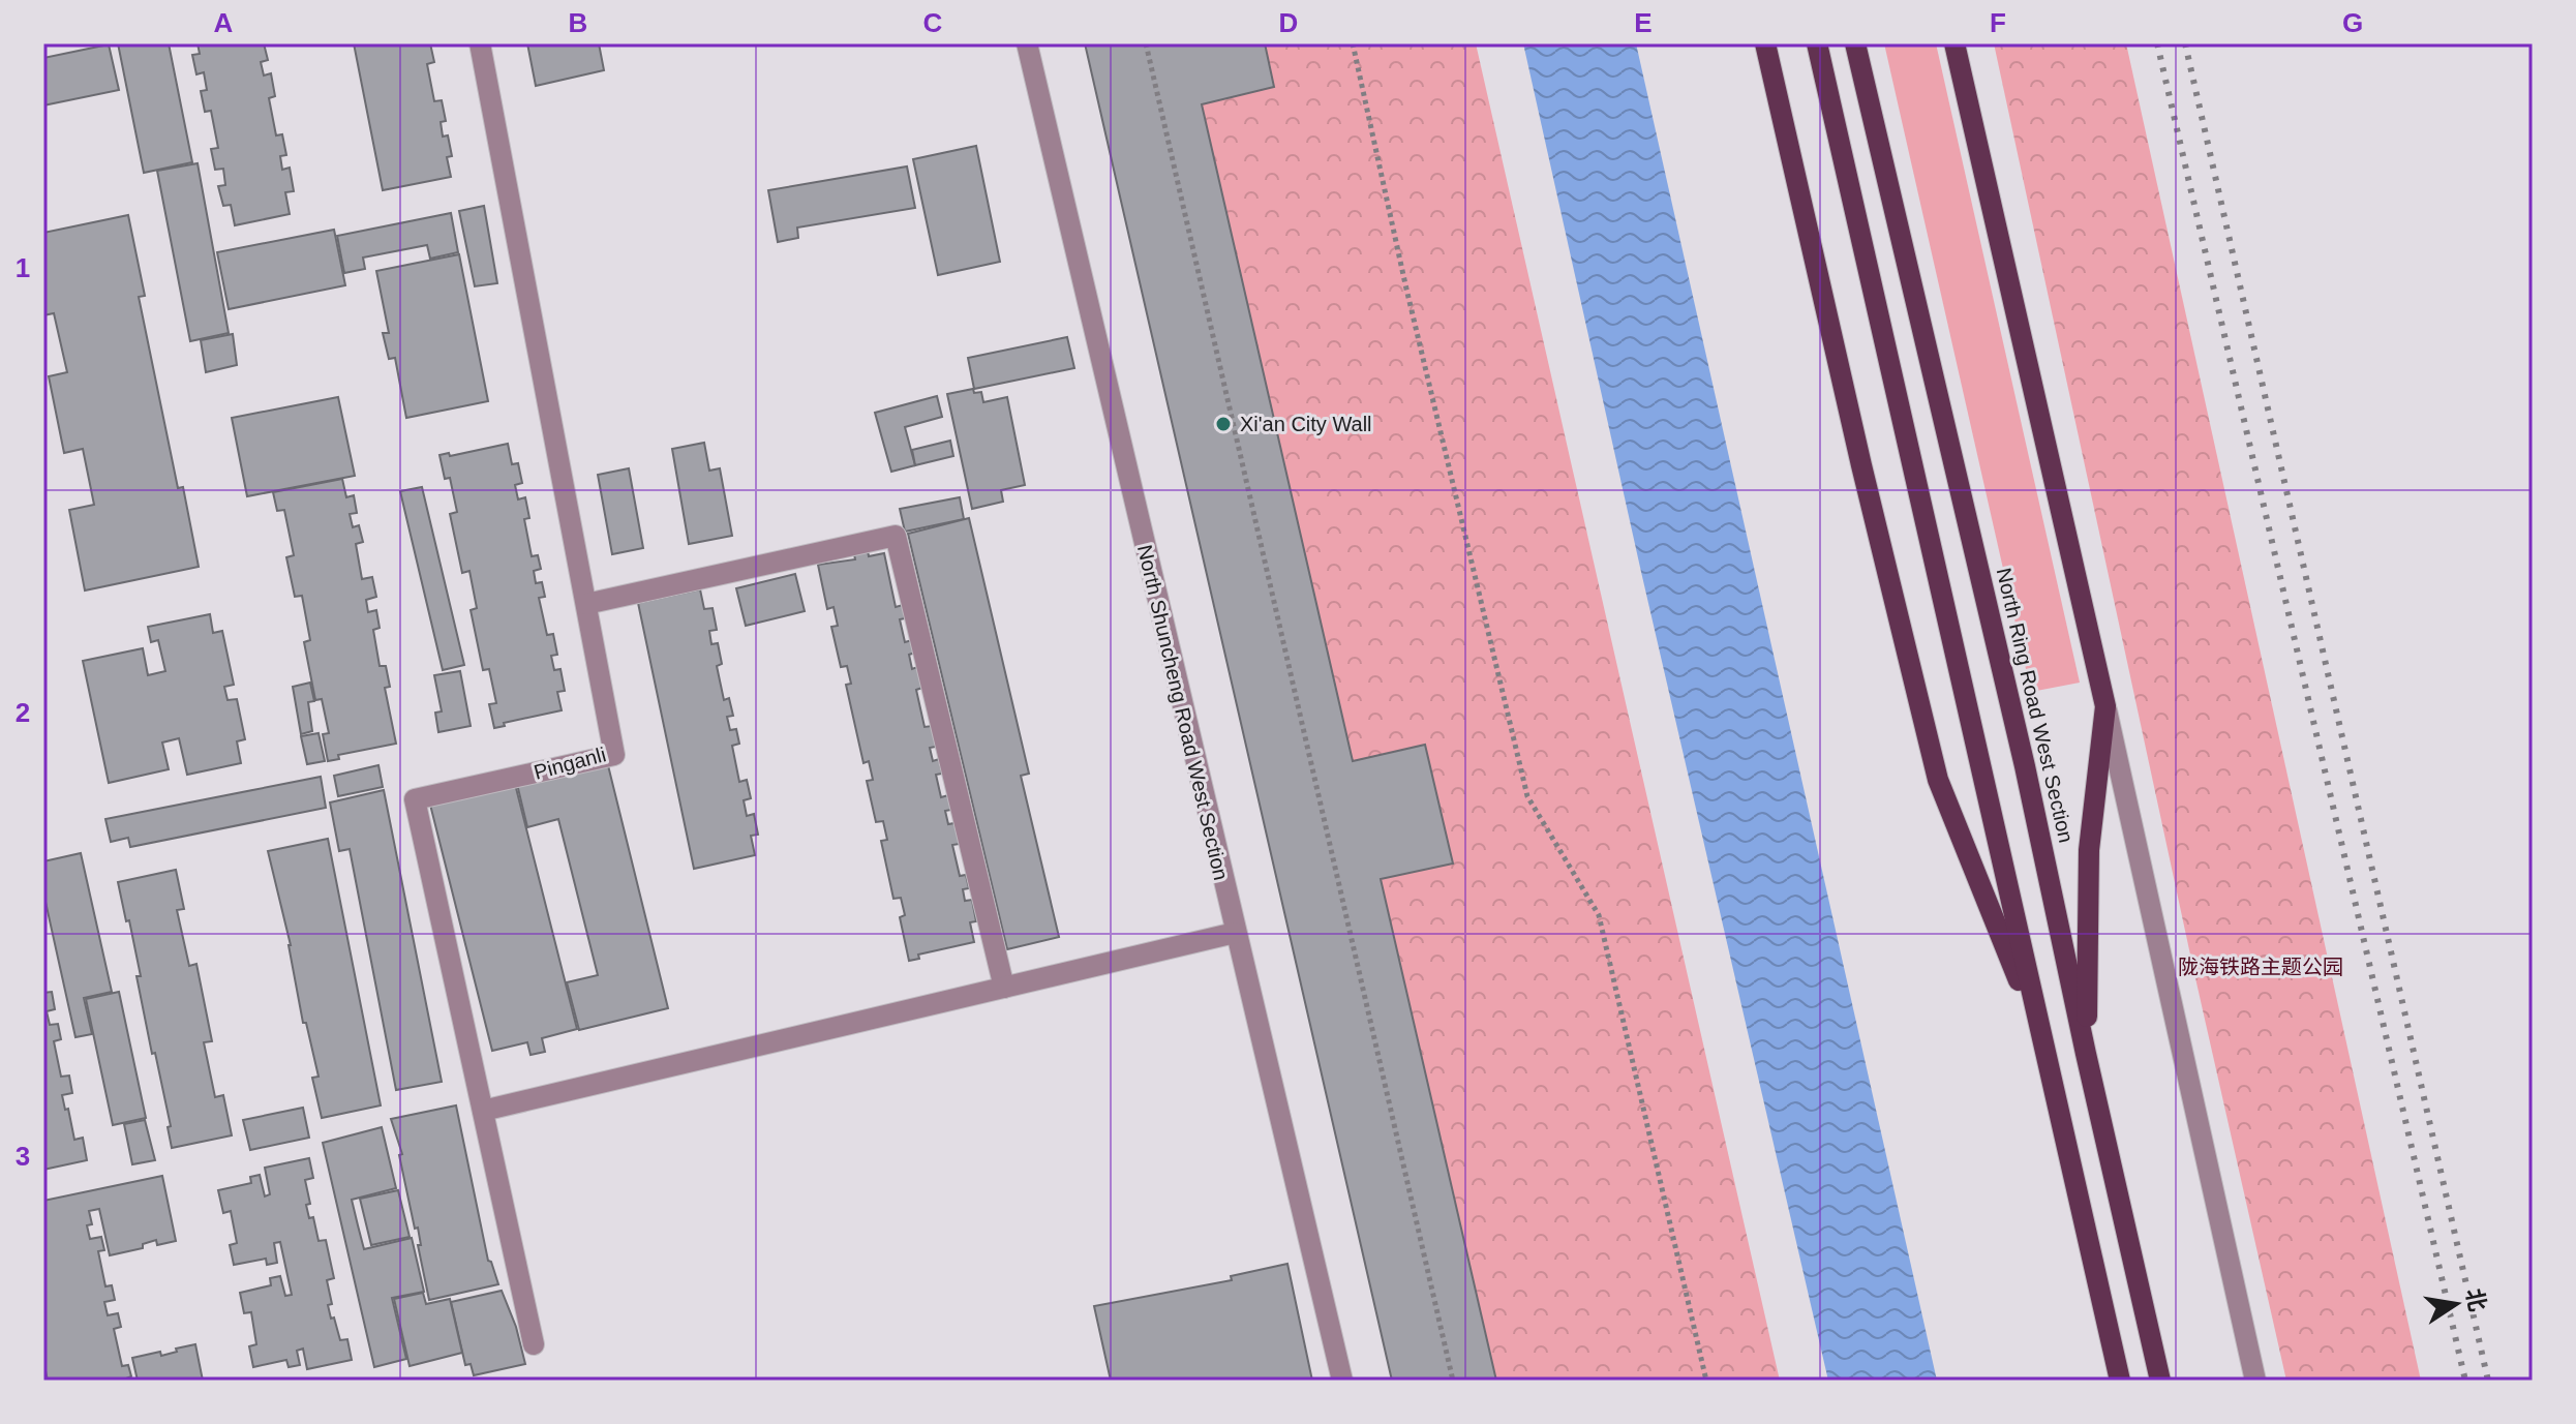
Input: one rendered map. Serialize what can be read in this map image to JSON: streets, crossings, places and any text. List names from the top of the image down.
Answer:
{
  "streets": {
    "main road": ["North Ring Road West Section"],
    "street": ["North Shuncheng Road West Section", "Pinganli"]
  },
  "parks": ["陇海铁路主题公园"],
  "places": ["Xi'an City Wall"],
  "north": "right",
  "grid": {
    "columns": [
      "A",
      "B",
      "C",
      "D",
      "E",
      "F",
      "G"
    ],
    "rows": ["1", "2", "3"]
  }
}
